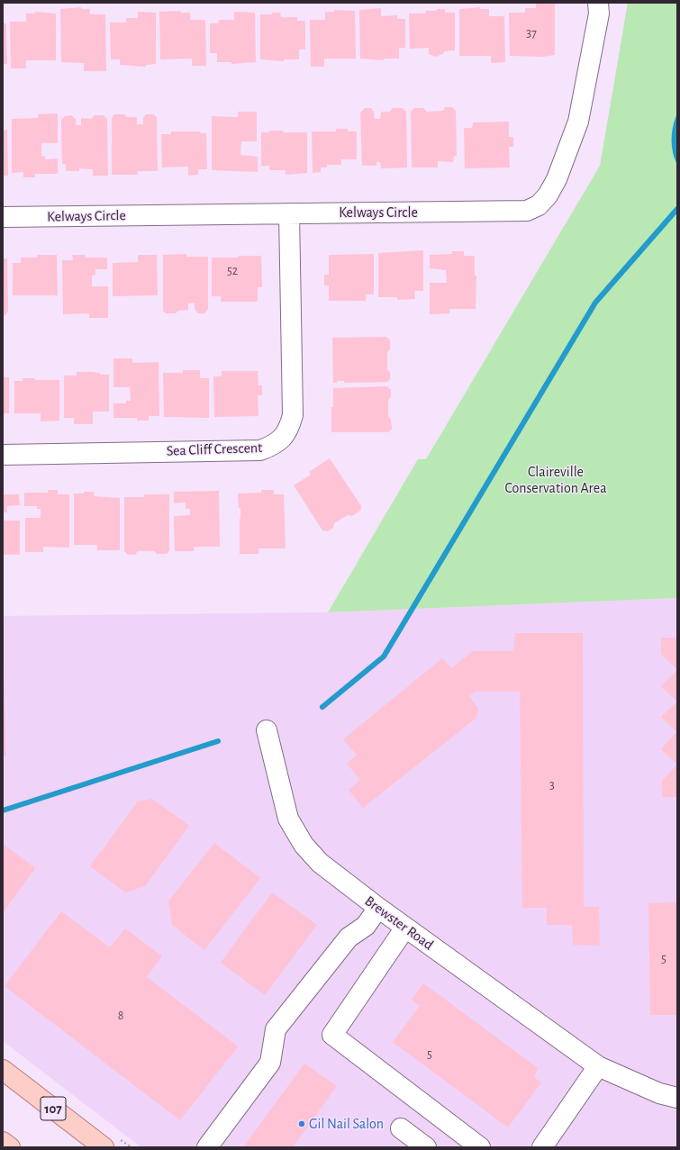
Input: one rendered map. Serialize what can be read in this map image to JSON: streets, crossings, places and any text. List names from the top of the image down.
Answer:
{
  "streets": {
    "main road": ["107"],
    "street": ["Kelways Circle", "Sea Cliff Crescent", "Brewster Road"]
  },
  "crossings": [
    ["Kelways Circle", "Sea Cliff Crescent"]
  ],
  "parks": ["Claireville Conservation Area"],
  "places": ["Gil Nail Salon"],
  "house_numbers": [
    "37",
    "52",
    "3",
    "5",
    "8",
    "5"
  ]
}
